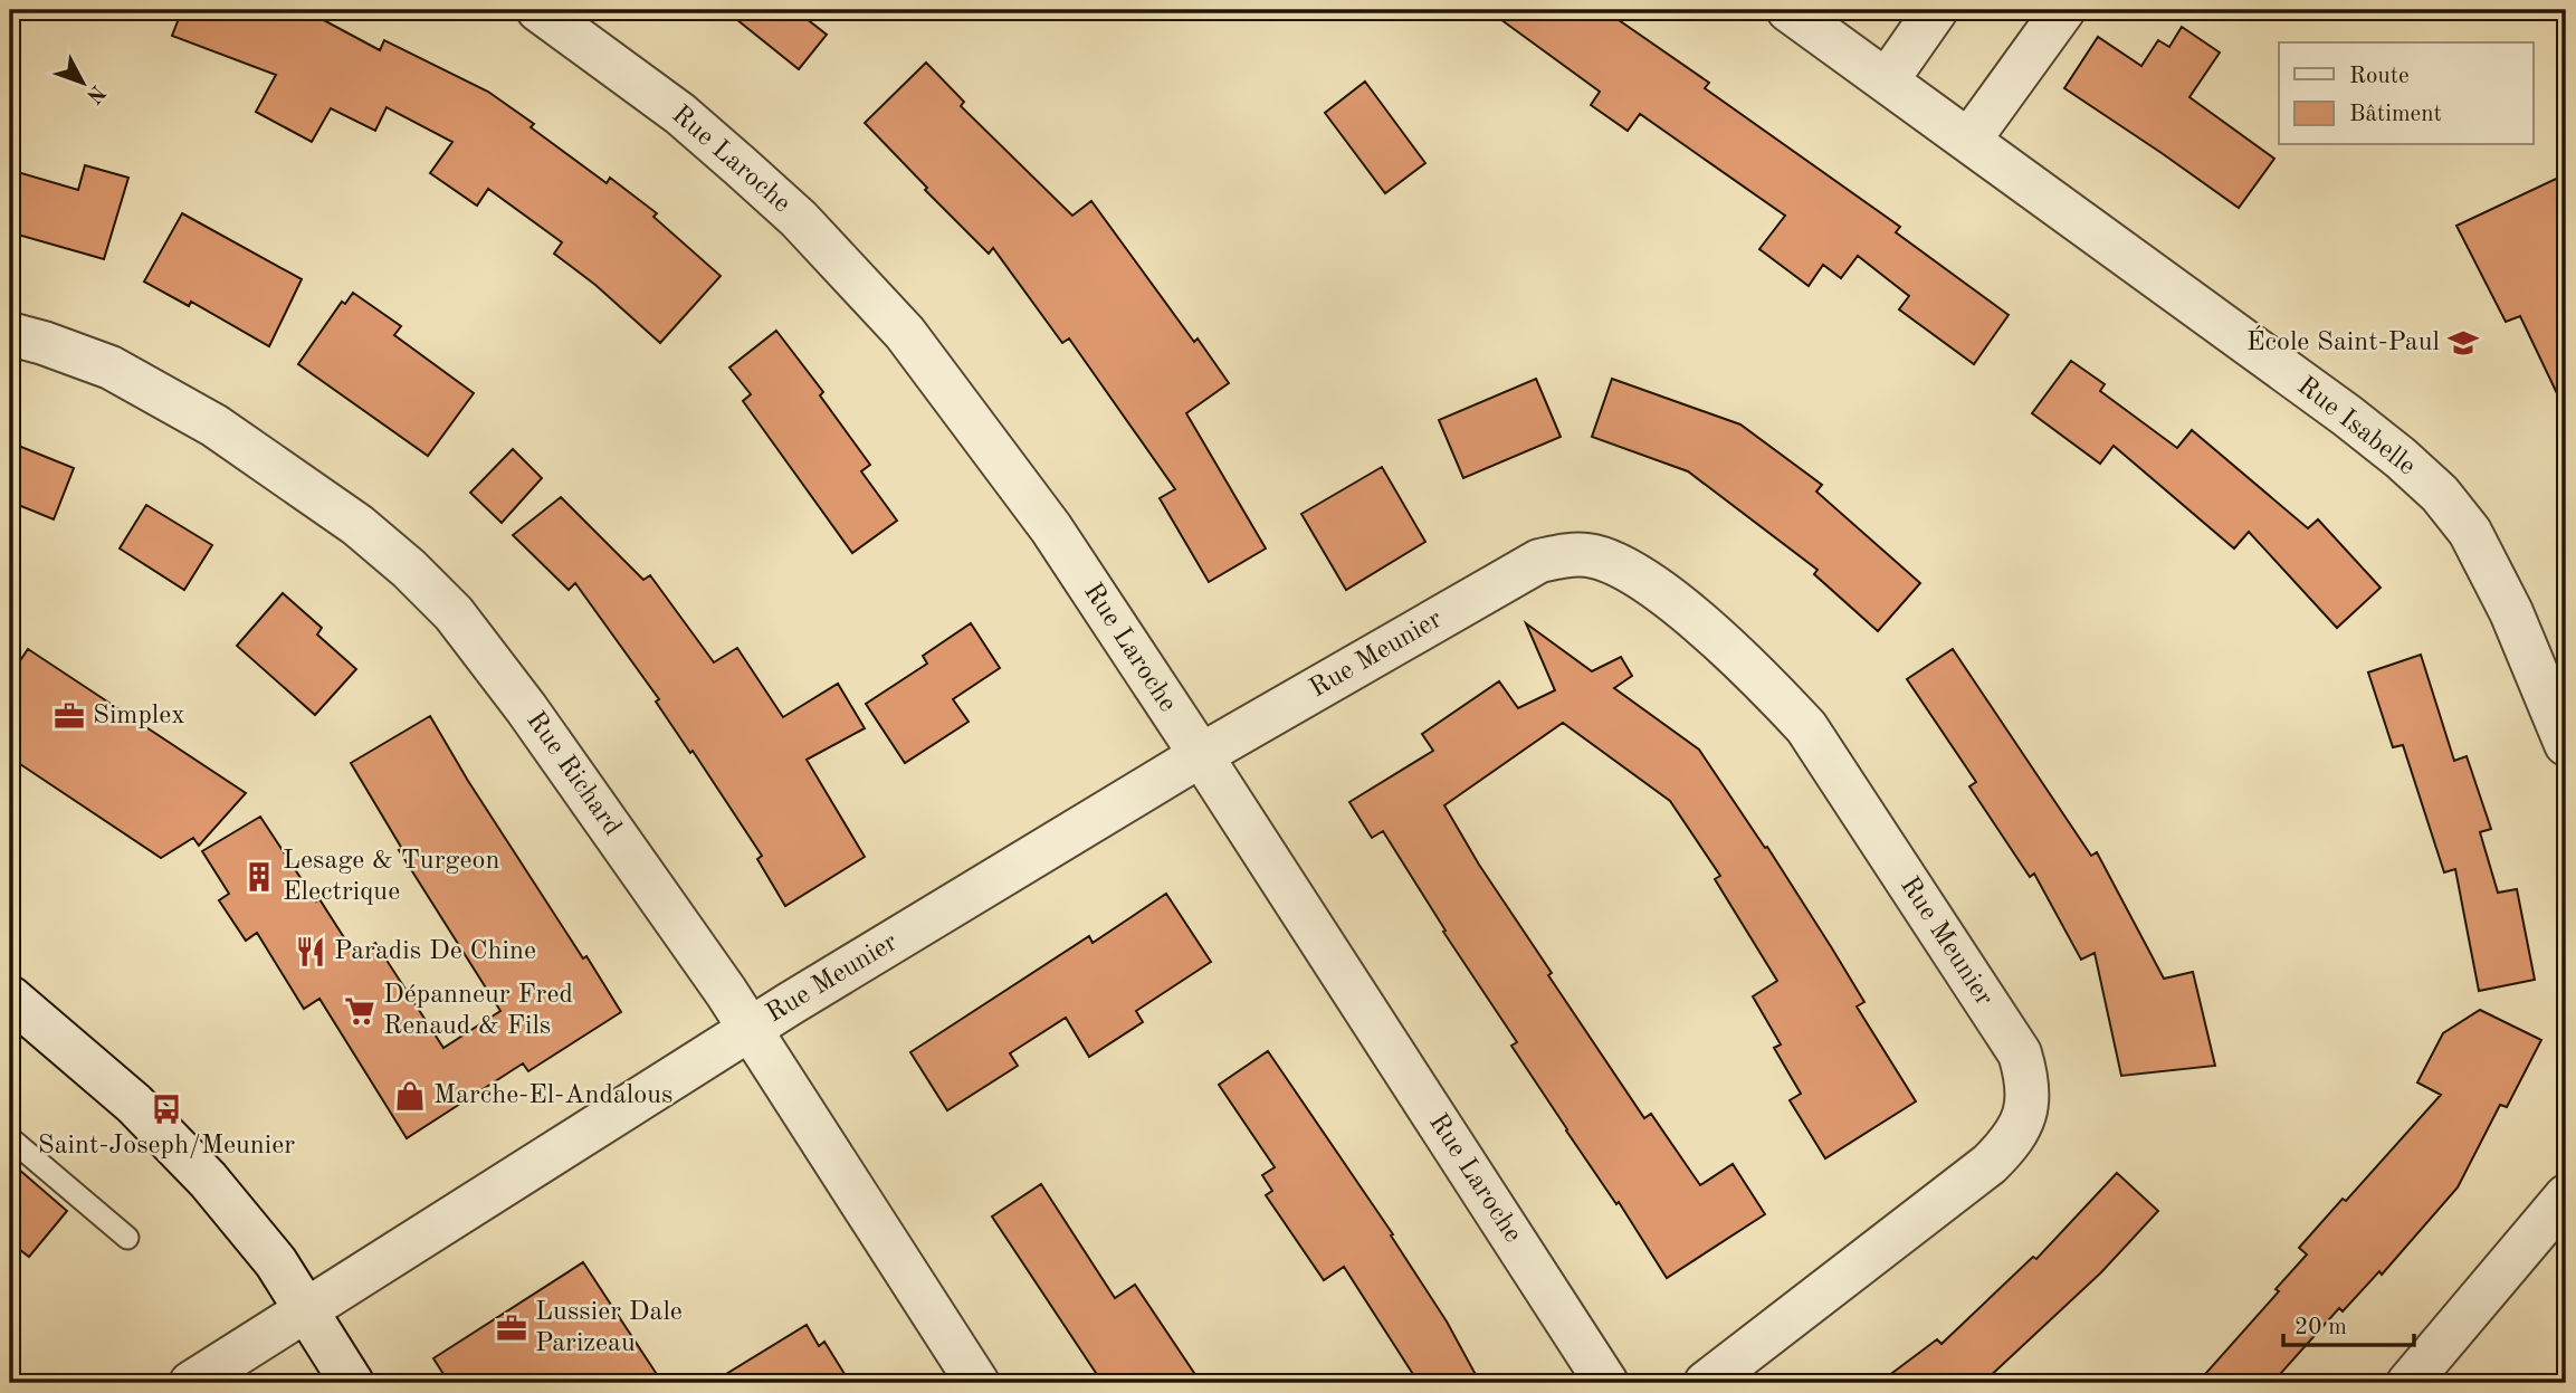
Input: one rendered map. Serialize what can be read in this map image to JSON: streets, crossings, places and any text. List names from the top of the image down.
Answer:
{
  "streets": {
    "street": [
      "Rue Laroche",
      "Rue Isabelle",
      "Rue Meunier",
      "Rue Richard"
    ]
  },
  "crossings": [
    ["Rue Laroche", "Rue Meunier"],
    ["Rue Meunier", "Rue Richard"]
  ],
  "places": {
    "school or university": ["École Saint-Paul"],
    "office": ["Simplex", "Lussier Dale Parizeau"],
    "building": ["Lesage & Turgeon Electrique"],
    "restaurant": ["Paradis De Chine"],
    "supermarket": ["Dépanneur Fred Renaud & Fils"],
    "shop": ["Marche-El-Andalous"],
    "bus stop": ["Saint-Joseph/Meunier"]
  },
  "legend": ["Route", "Bâtiment"],
  "scale_bar": "20 m",
  "north": "bottom right"
}
